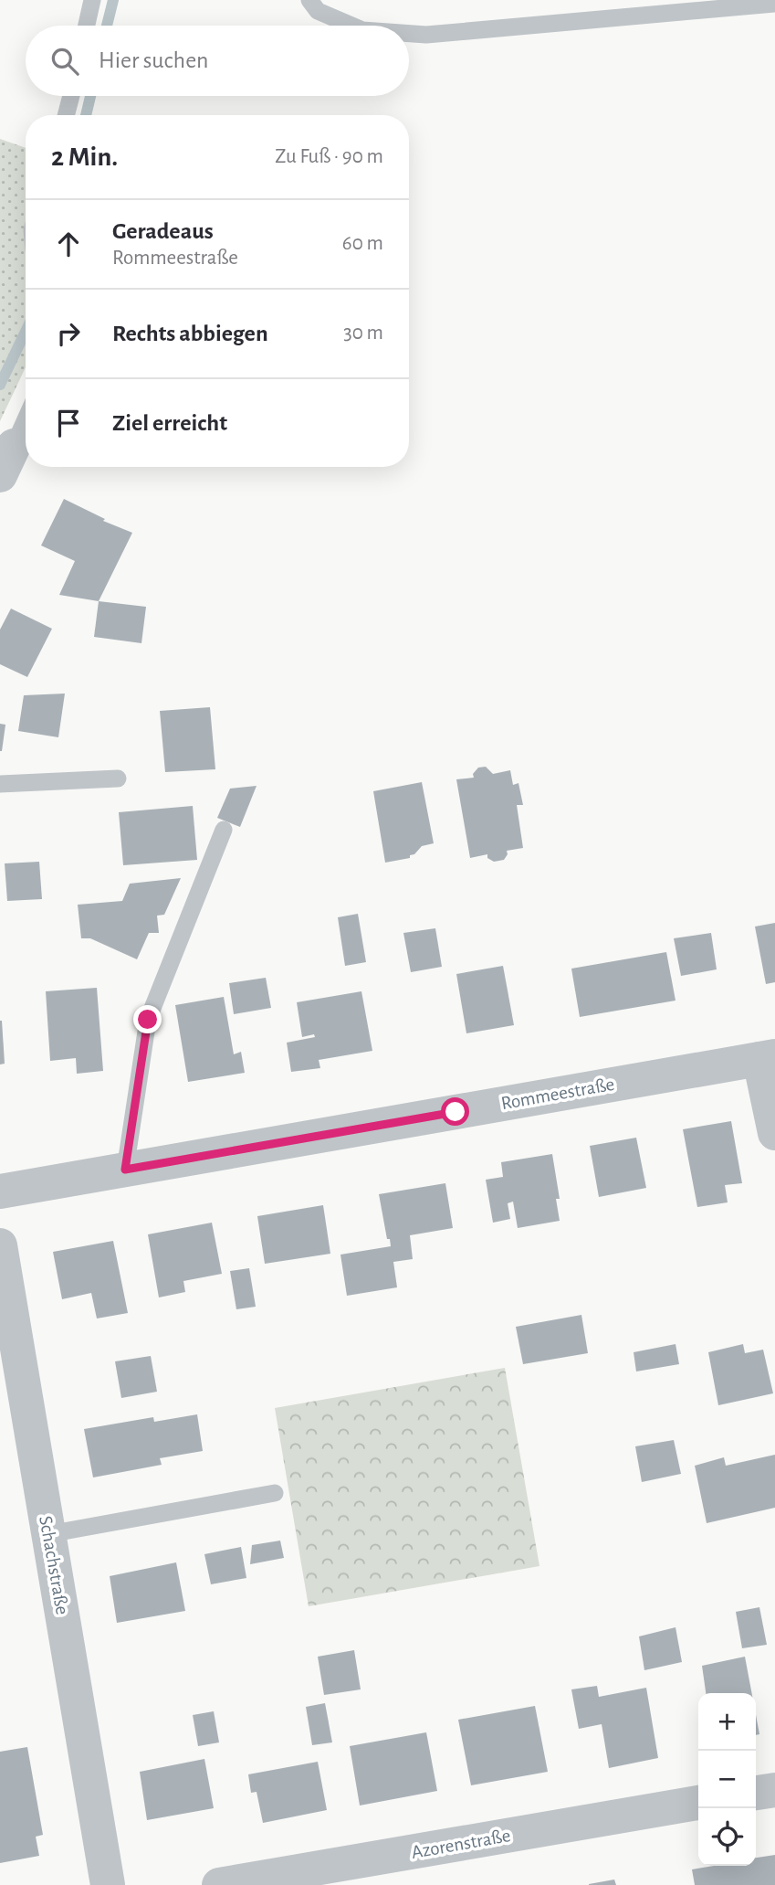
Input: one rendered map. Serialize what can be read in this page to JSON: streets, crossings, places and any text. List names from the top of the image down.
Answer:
{
  "streets": {
    "street": ["Rommeestraße", "Schachstraße", "Azorenstraße"]
  },
  "page": {
    "search": "Hier suchen",
    "heading": ["2 Min.", "Zu Fuß · 90 m"],
    "list": [
      ["Geradeaus", "Rommeestraße", "60 m"],
      ["Rechts abbiegen", "30 m"],
      "Ziel erreicht"
    ],
    "map_buttons": ["+", "−"]
  }
}
